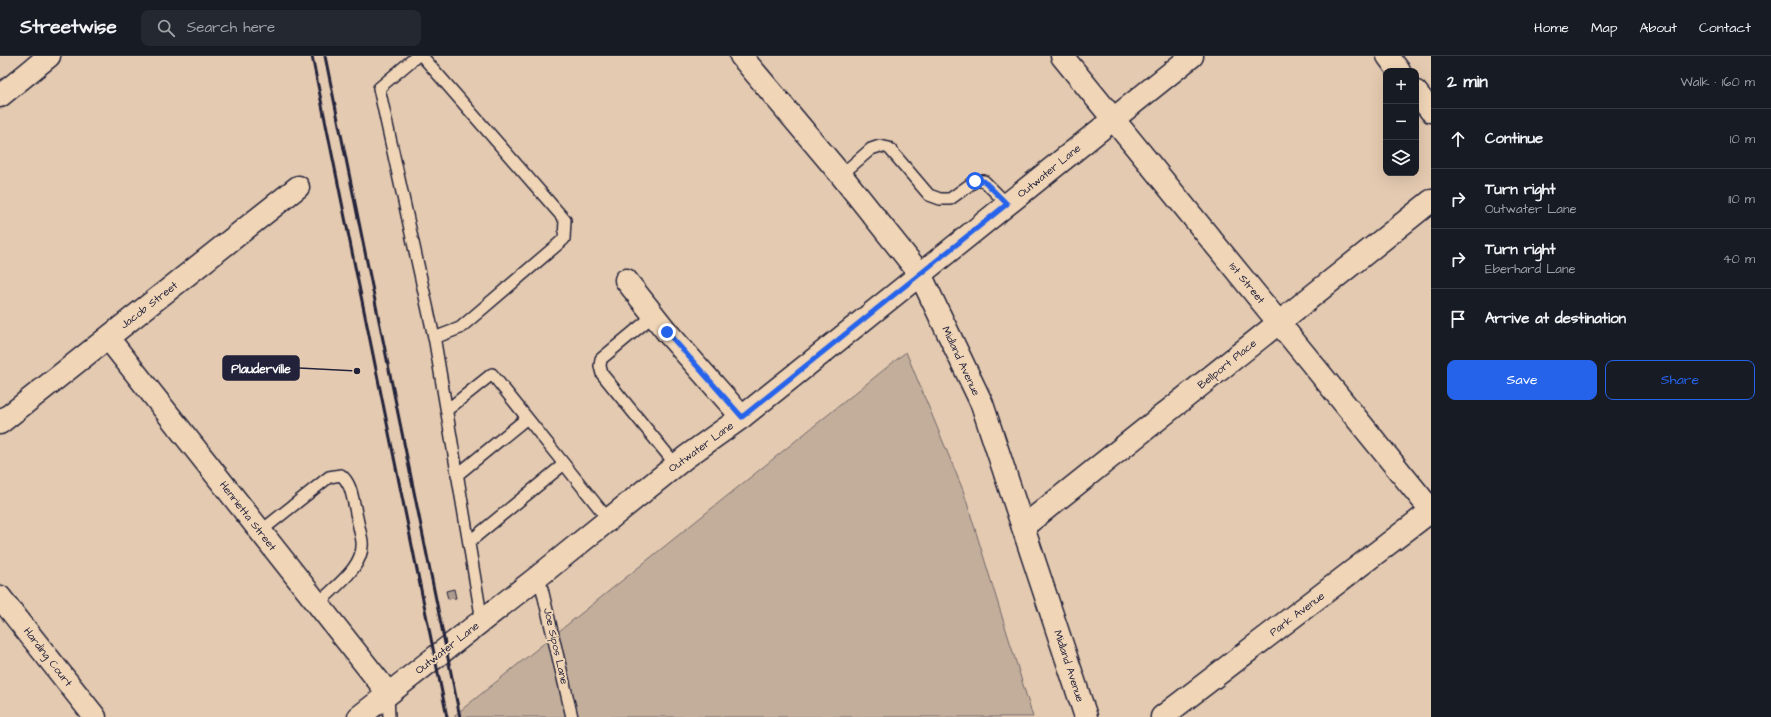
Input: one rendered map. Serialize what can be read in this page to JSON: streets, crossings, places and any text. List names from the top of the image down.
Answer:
{
  "streets": {
    "street": [
      "Outwater Lane",
      "1st Street",
      "Jacob Street",
      "Midland Avenue",
      "Bellport Place",
      "Henrietta Street",
      "Park Avenue",
      "Harding Court"
    ],
    "lane": ["Joe Sipos Lane"]
  },
  "crossings": [
    ["Outwater Lane", "1st Street"],
    ["Outwater Lane", "Midland Avenue"],
    ["Outwater Lane", "Henrietta Street"],
    ["Outwater Lane", "Joe Sipos Lane"],
    ["1st Street", "Bellport Place"],
    ["1st Street", "Park Avenue"],
    ["Jacob Street", "Henrietta Street"],
    ["Midland Avenue", "Bellport Place"]
  ],
  "places": ["Plauderville"],
  "page": {
    "header": "Streetwise",
    "search": "Search here",
    "nav": [
      "Home",
      "Map",
      "About",
      "Contact"
    ],
    "heading": ["2 min", "Walk · 160 m"],
    "map_buttons": ["+", "−"],
    "list": [
      ["Continue", "10 m"],
      ["Turn right", "Outwater Lane", "110 m"],
      ["Turn right", "Eberhard Lane", "40 m"],
      "Arrive at destination"
    ],
    "buttons": ["Save", "Share"]
  }
}
